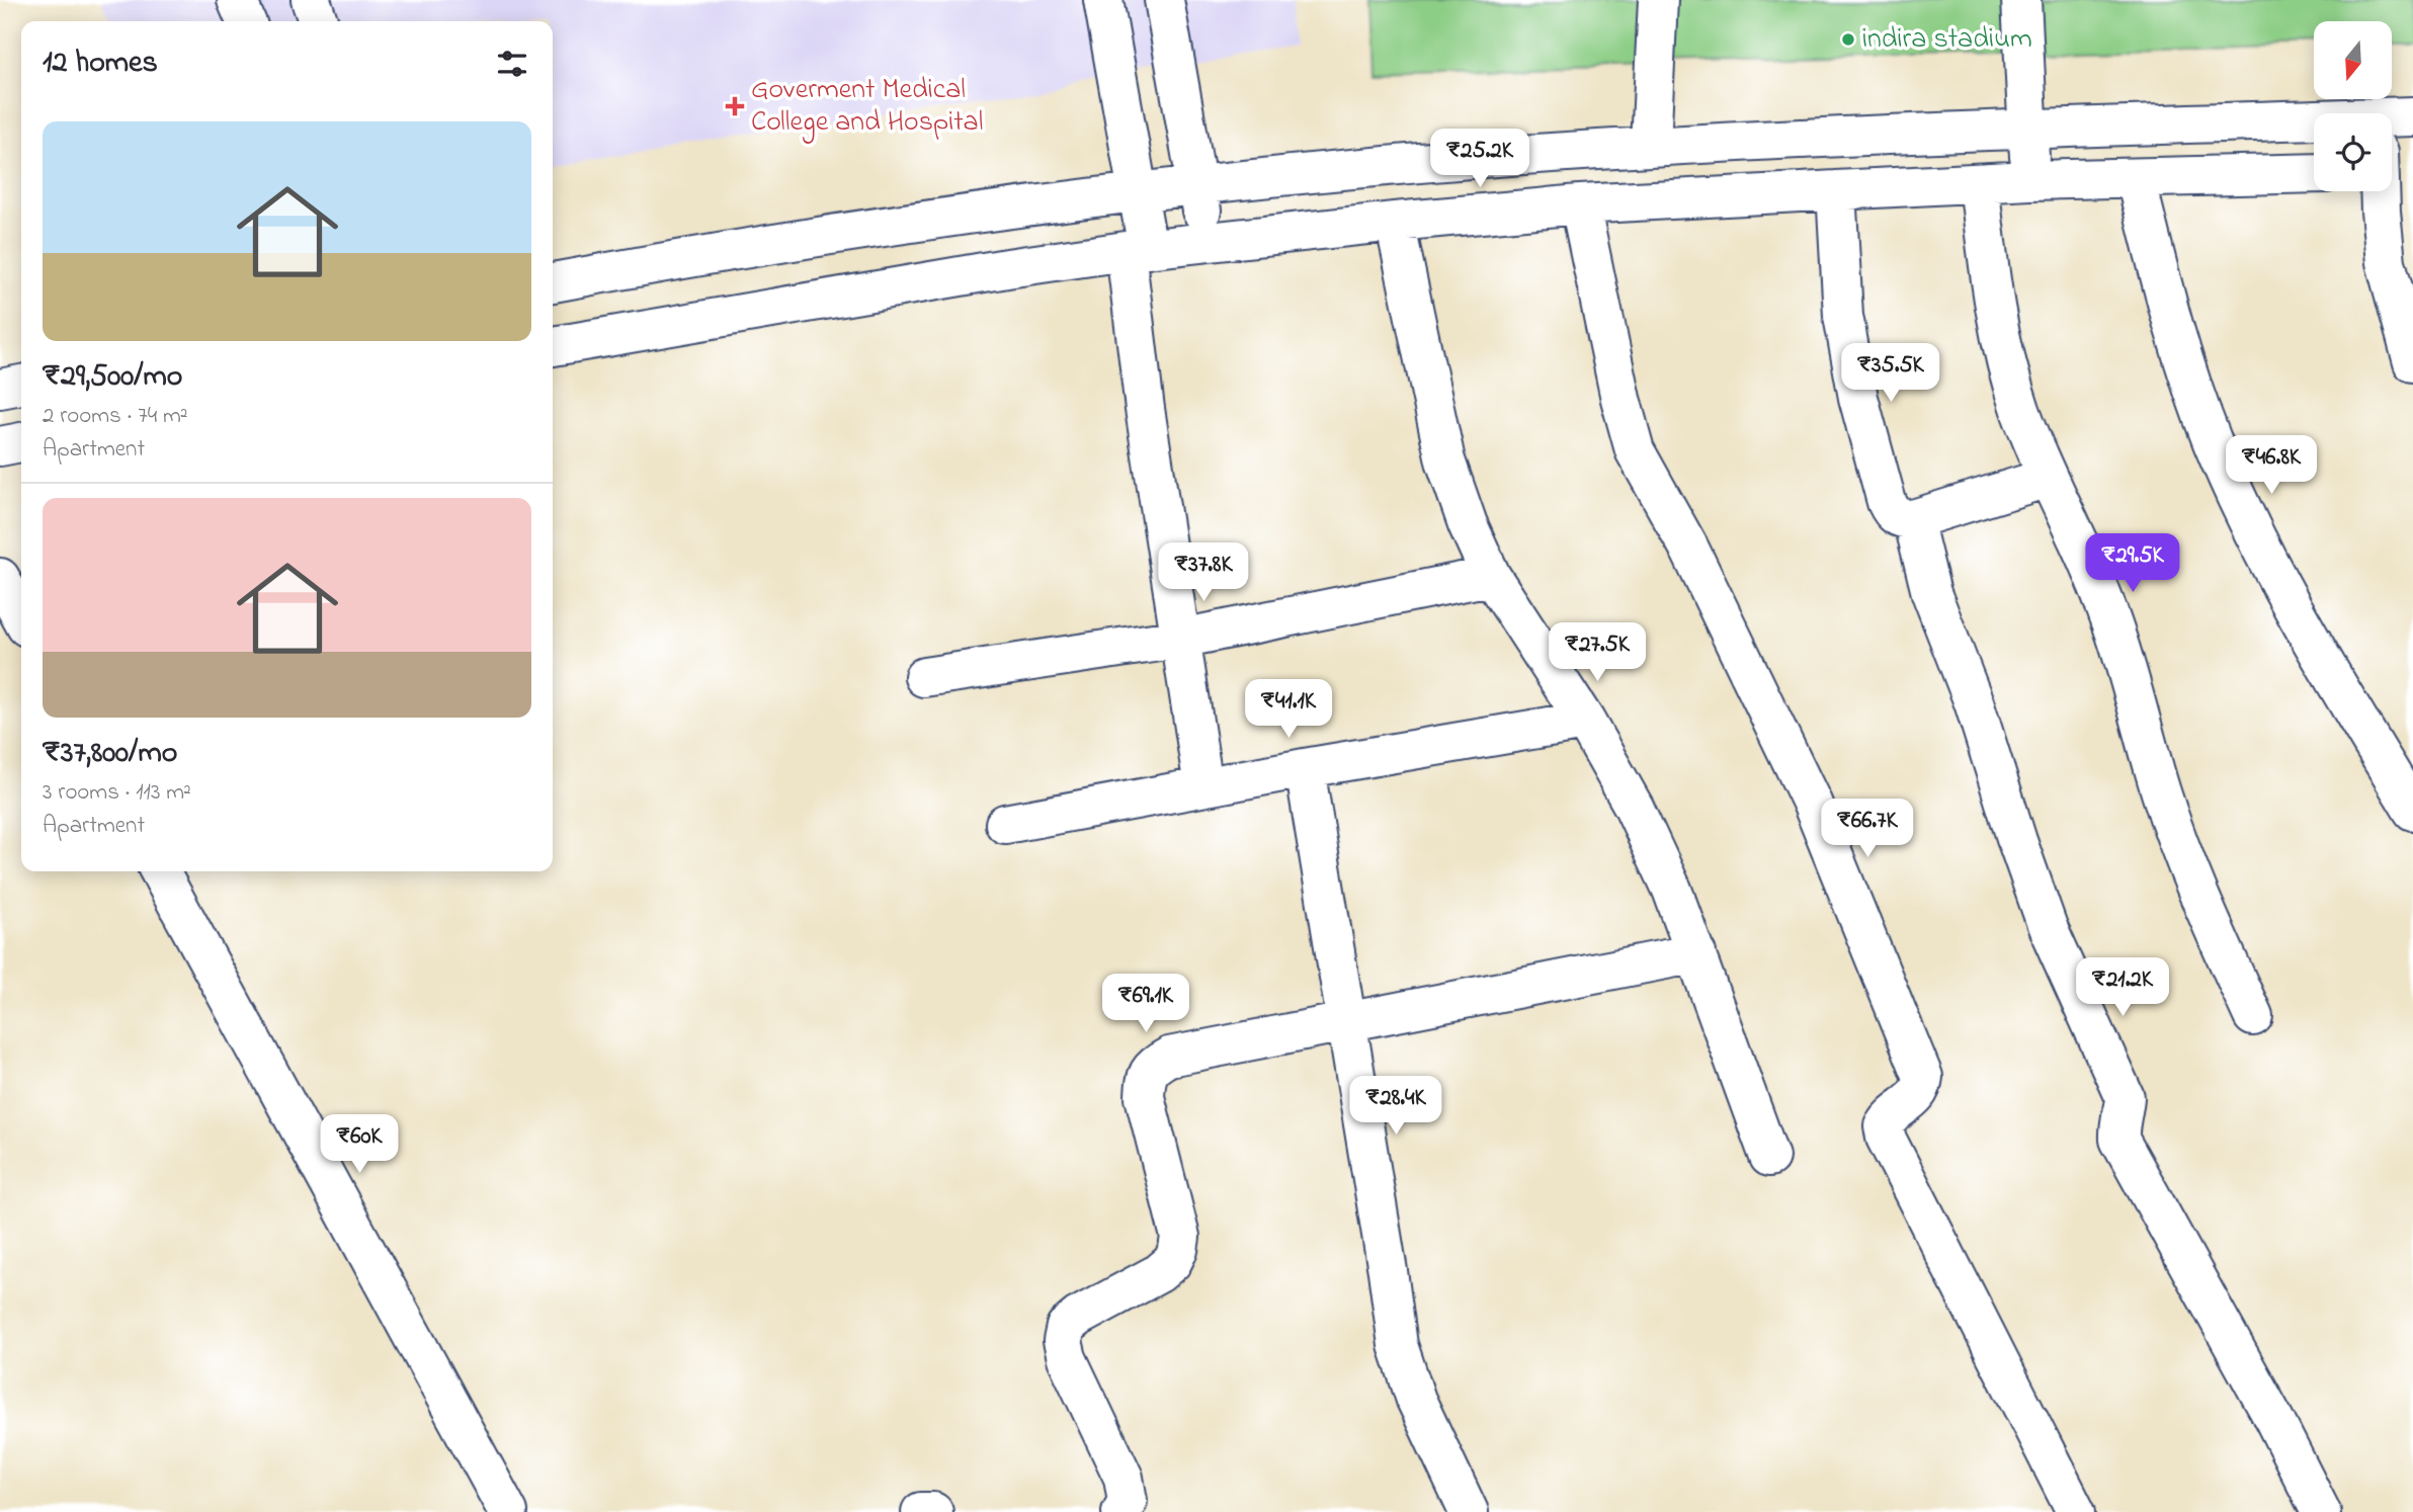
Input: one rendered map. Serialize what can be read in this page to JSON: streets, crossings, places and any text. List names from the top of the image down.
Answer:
{
  "places": {
    "other": ["indira stadium"],
    "health": ["Goverment Medical College and Hospital"]
  },
  "north": "bottom",
  "page": {
    "heading": "12 homes",
    "list": [
      {
        "name": "₹29,500/mo",
        "note": "2 rooms · 74 m² · Apartment"
      },
      {
        "name": "₹37,800/mo",
        "note": "3 rooms · 113 m² · Apartment"
      }
    ],
    "price": [
      "₹25.2K",
      "₹35.5K",
      "₹46.8K",
      "₹29.5K",
      "₹37.8K",
      "₹27.5K",
      "₹41.1K",
      "₹66.7K",
      "₹21.2K",
      "₹69.1K",
      "₹28.4K",
      "₹60K"
    ]
  }
}
